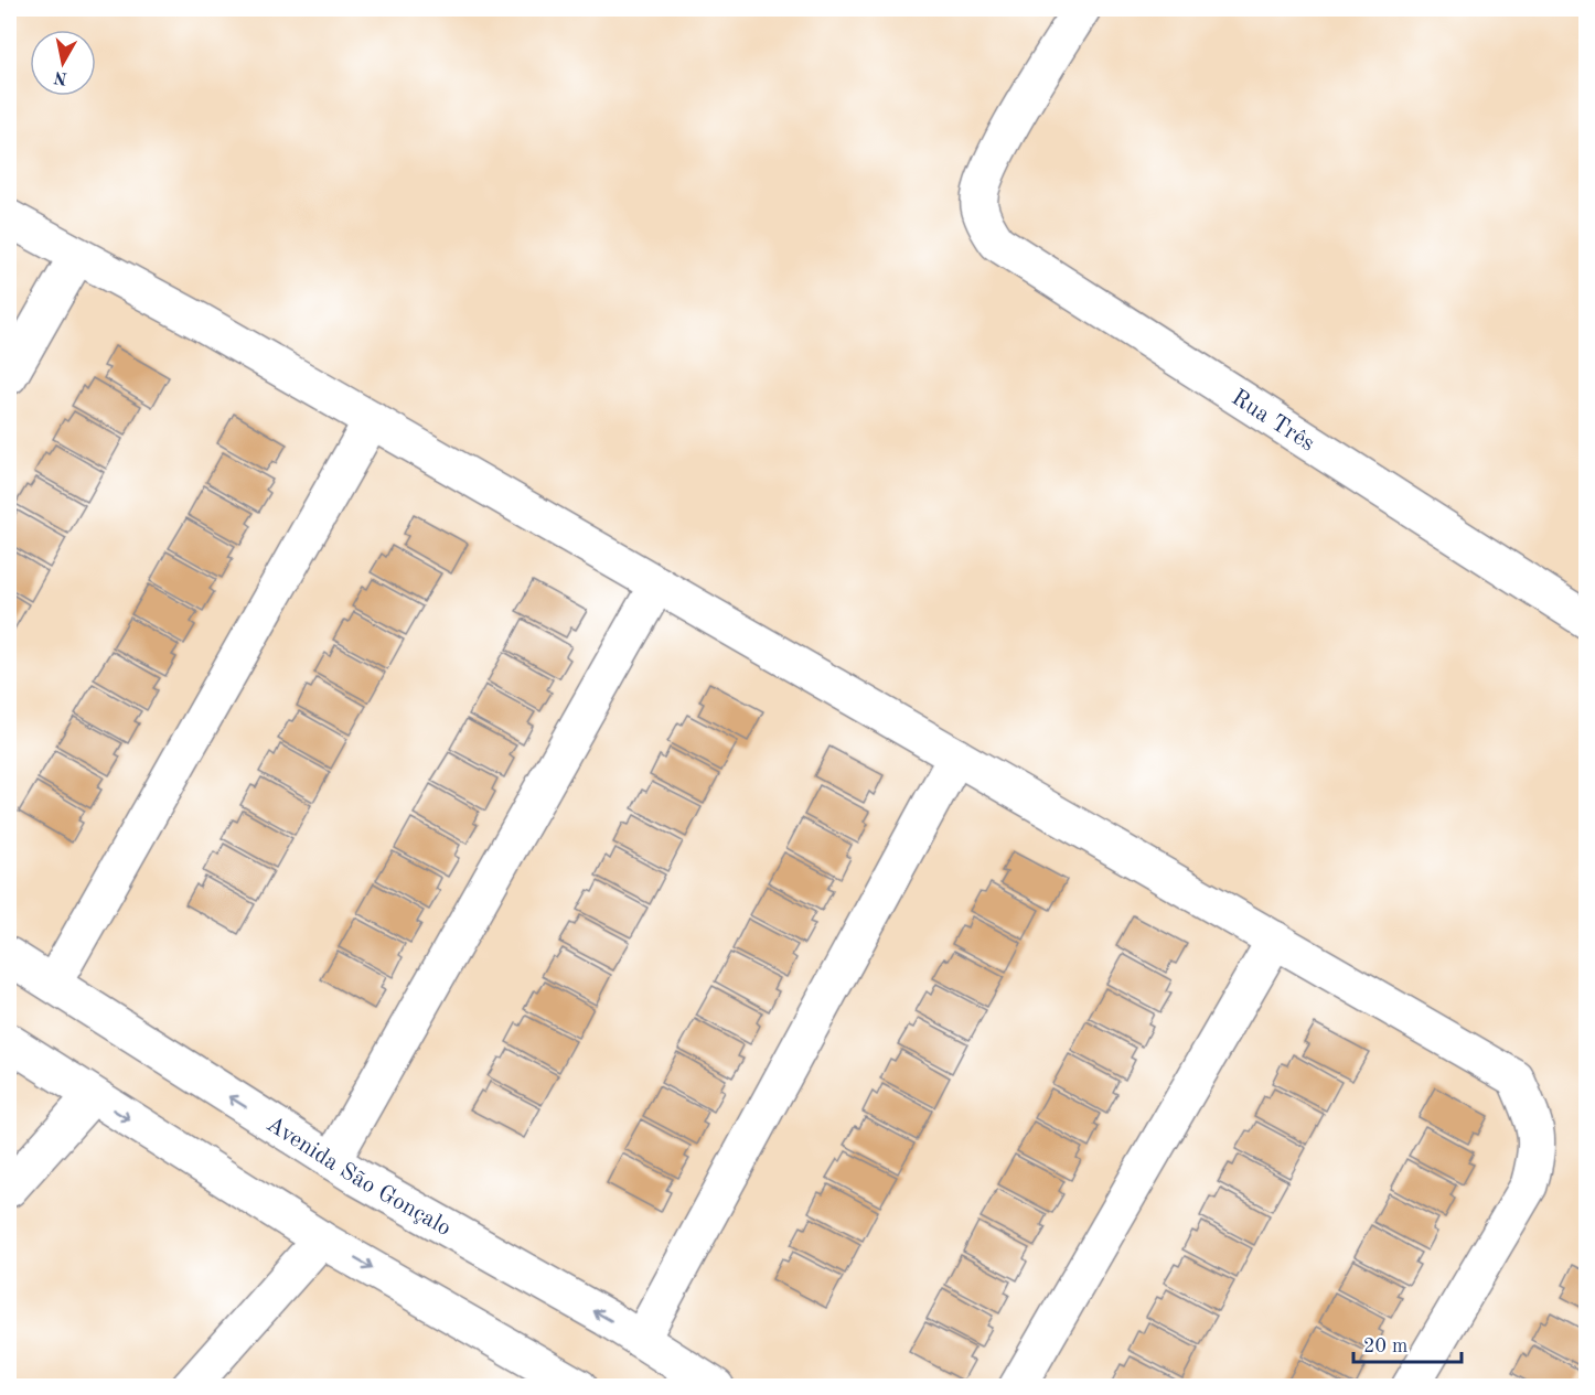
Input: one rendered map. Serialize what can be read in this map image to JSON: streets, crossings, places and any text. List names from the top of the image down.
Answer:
{
  "streets": {
    "street": ["Rua Três", "Avenida São Gonçalo"]
  },
  "scale_bar": "20 m",
  "north": "bottom"
}
